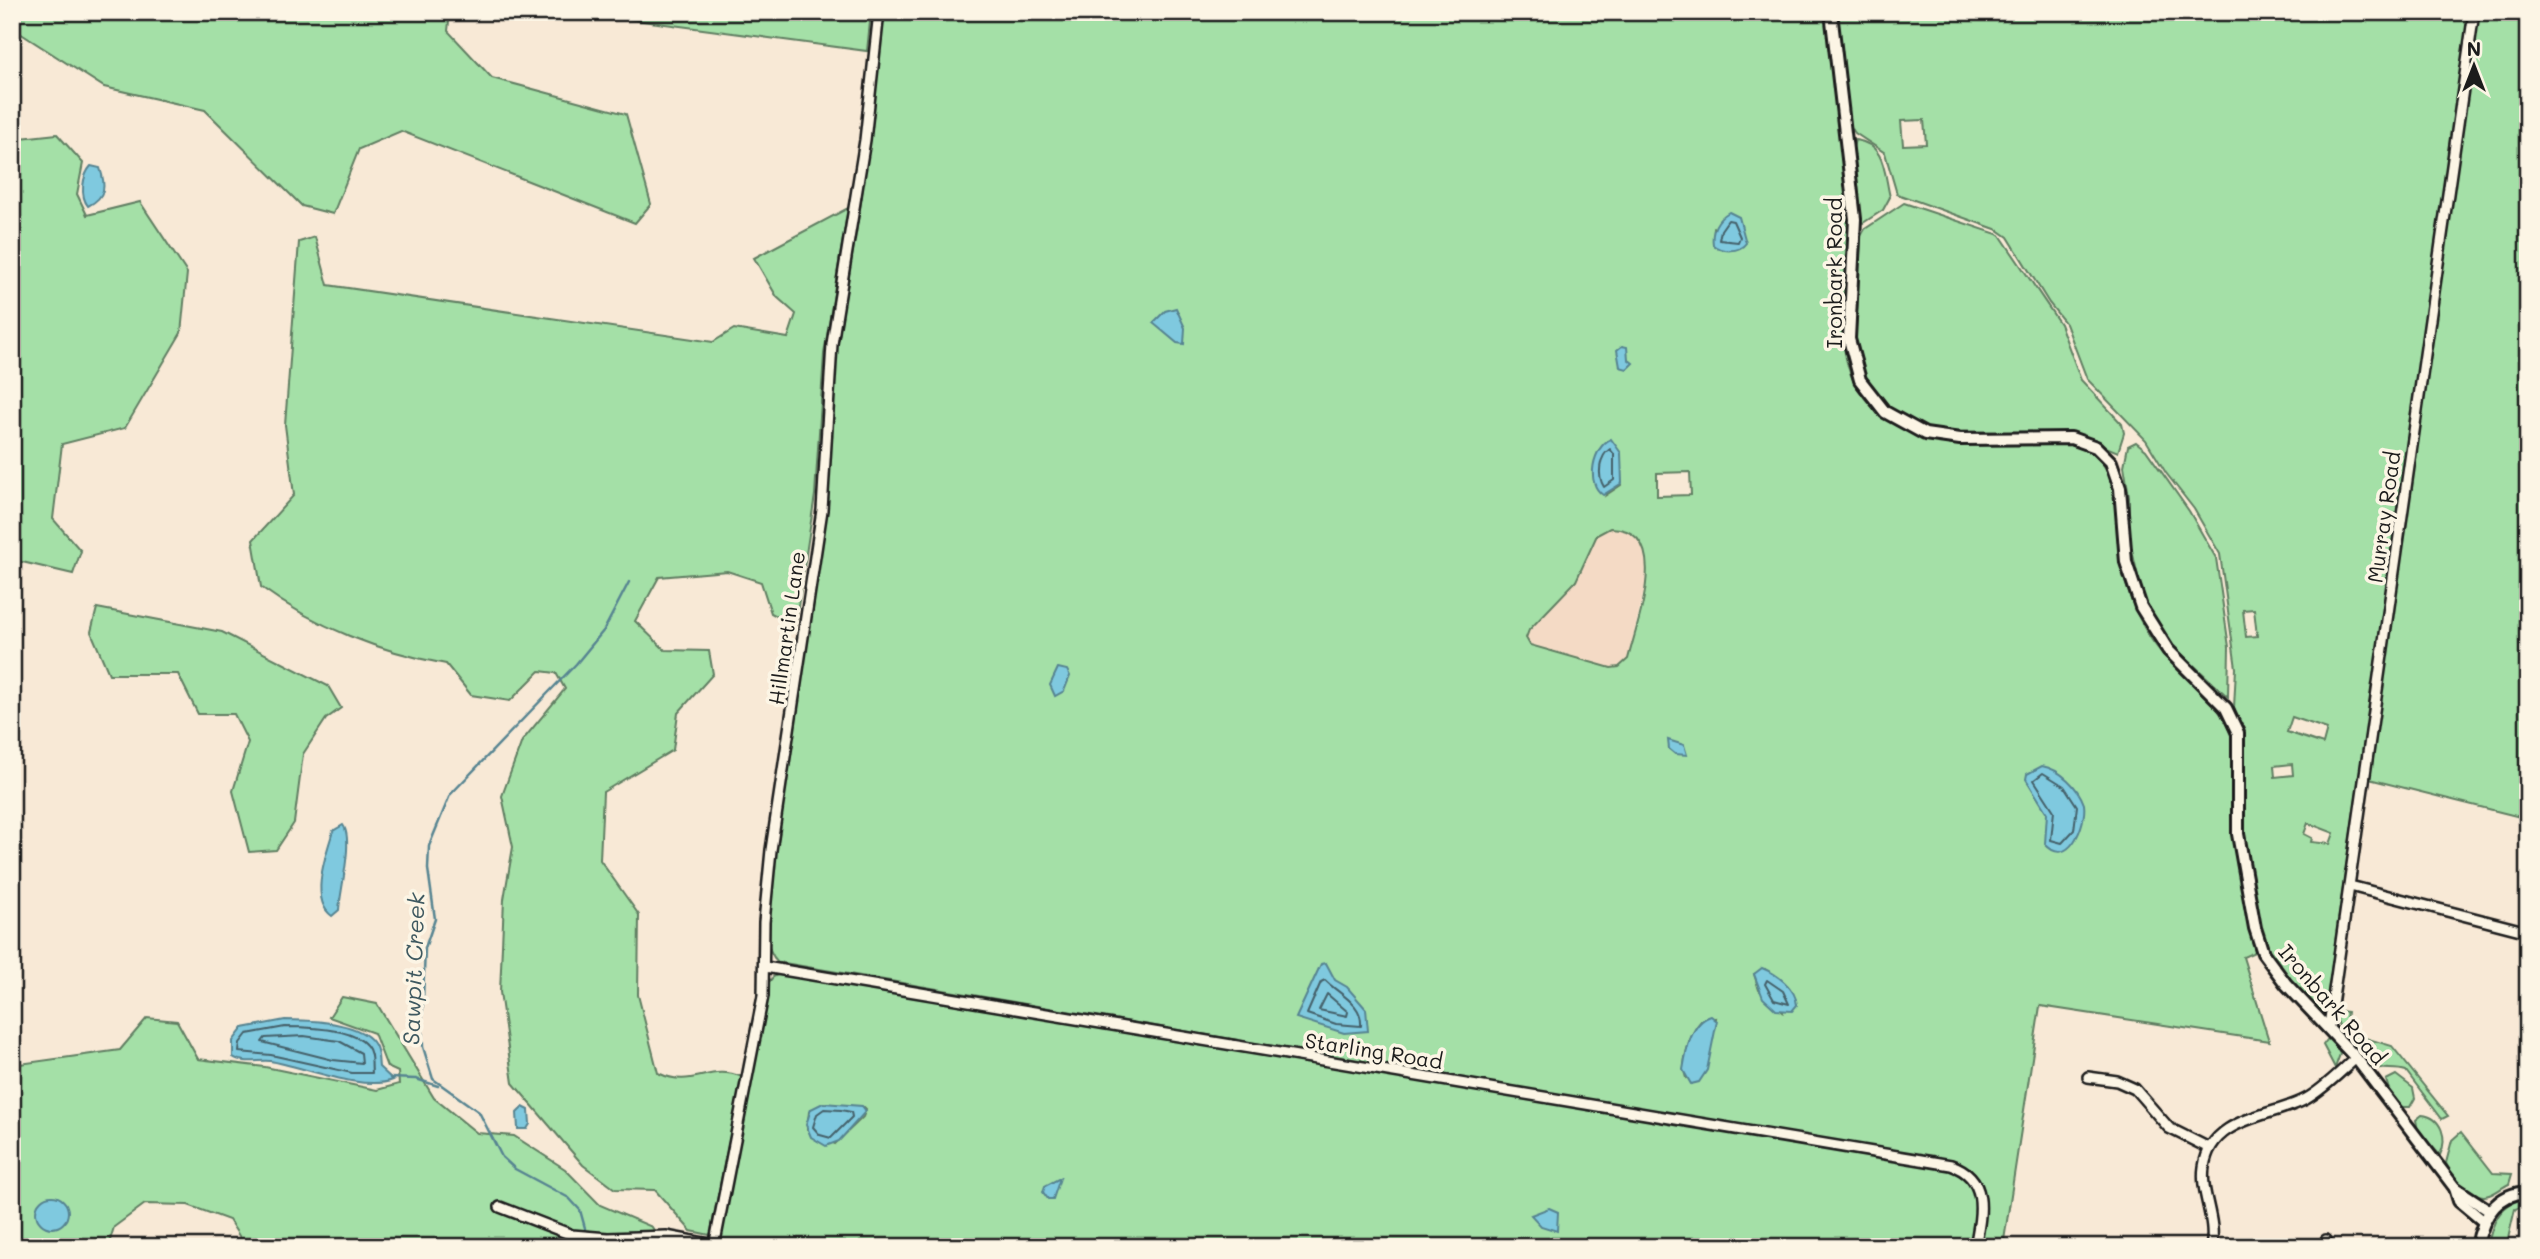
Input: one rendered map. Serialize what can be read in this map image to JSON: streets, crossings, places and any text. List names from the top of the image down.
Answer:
{
  "streets": {
    "street": [
      "Ironbark Road",
      "Murray Road",
      "Hillmartin Lane",
      "Starling Road"
    ]
  },
  "crossings": [
    ["Ironbark Road", "Murray Road"],
    ["Hillmartin Lane", "Starling Road"]
  ],
  "water": ["Sawpit Creek"],
  "north": "top"
}
